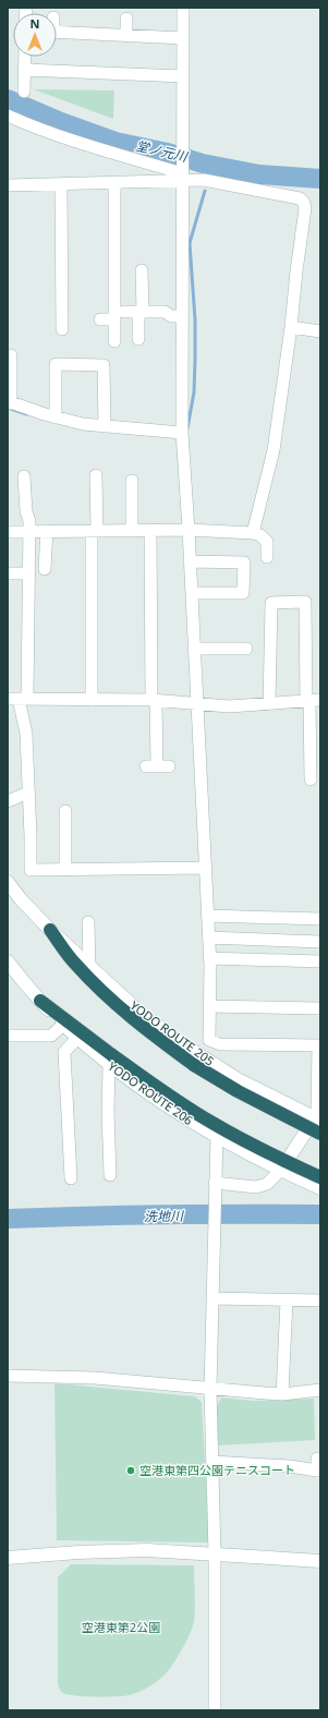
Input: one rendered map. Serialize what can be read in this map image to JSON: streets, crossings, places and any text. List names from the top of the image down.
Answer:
{
  "streets": {
    "street": ["YODO ROUTE 205", "YODO ROUTE 206"]
  },
  "water": ["堂ノ元川", "洗地川"],
  "parks": ["空港東第2公園"],
  "places": ["空港東第四公園テニスコート"],
  "north": "top"
}
